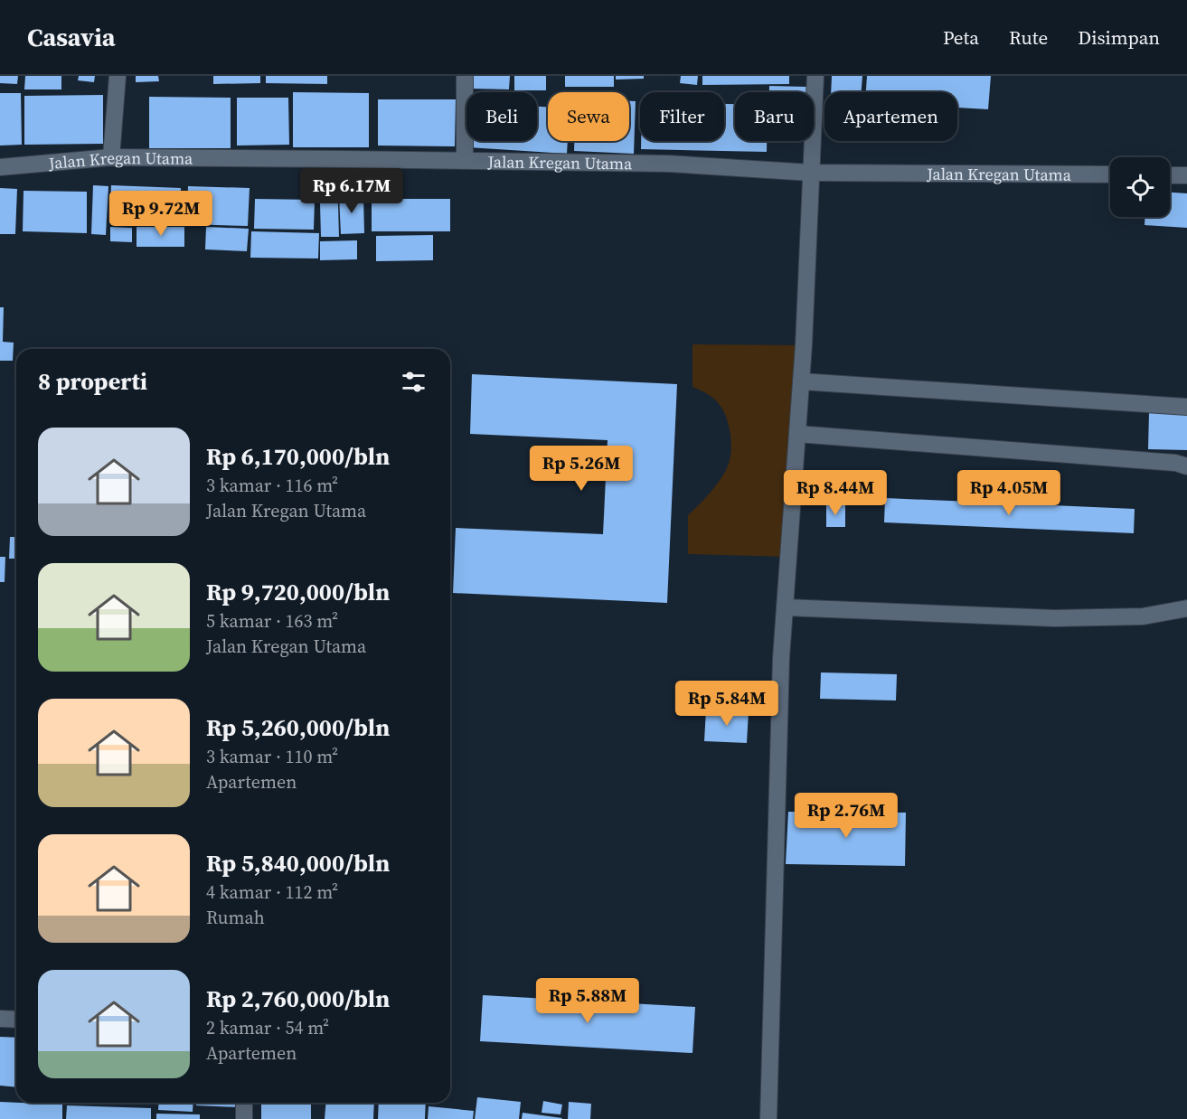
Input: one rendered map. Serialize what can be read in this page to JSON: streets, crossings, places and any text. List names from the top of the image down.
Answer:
{
  "streets": {
    "street": ["Jalan Kregan Utama"]
  },
  "page": {
    "header": "Casavia",
    "nav": ["Peta", "Rute", "Disimpan"],
    "chip": [
      "Beli",
      "Sewa",
      "Filter",
      "Baru",
      "Apartemen"
    ],
    "price": [
      "Rp 6.17M",
      "Rp 9.72M",
      "Rp 5.26M",
      "Rp 8.44M",
      "Rp 4.05M",
      "Rp 5.84M",
      "Rp 2.76M",
      "Rp 5.88M"
    ],
    "heading": "8 properti",
    "list": [
      {
        "name": "Rp 6,170,000/bln",
        "note": "3 kamar · 116 m² · Jalan Kregan Utama"
      },
      {
        "name": "Rp 9,720,000/bln",
        "note": "5 kamar · 163 m² · Jalan Kregan Utama"
      },
      {
        "name": "Rp 5,260,000/bln",
        "note": "3 kamar · 110 m² · Apartemen"
      },
      {
        "name": "Rp 5,840,000/bln",
        "note": "4 kamar · 112 m² · Rumah"
      },
      {
        "name": "Rp 2,760,000/bln",
        "note": "2 kamar · 54 m² · Apartemen"
      }
    ]
  }
}
